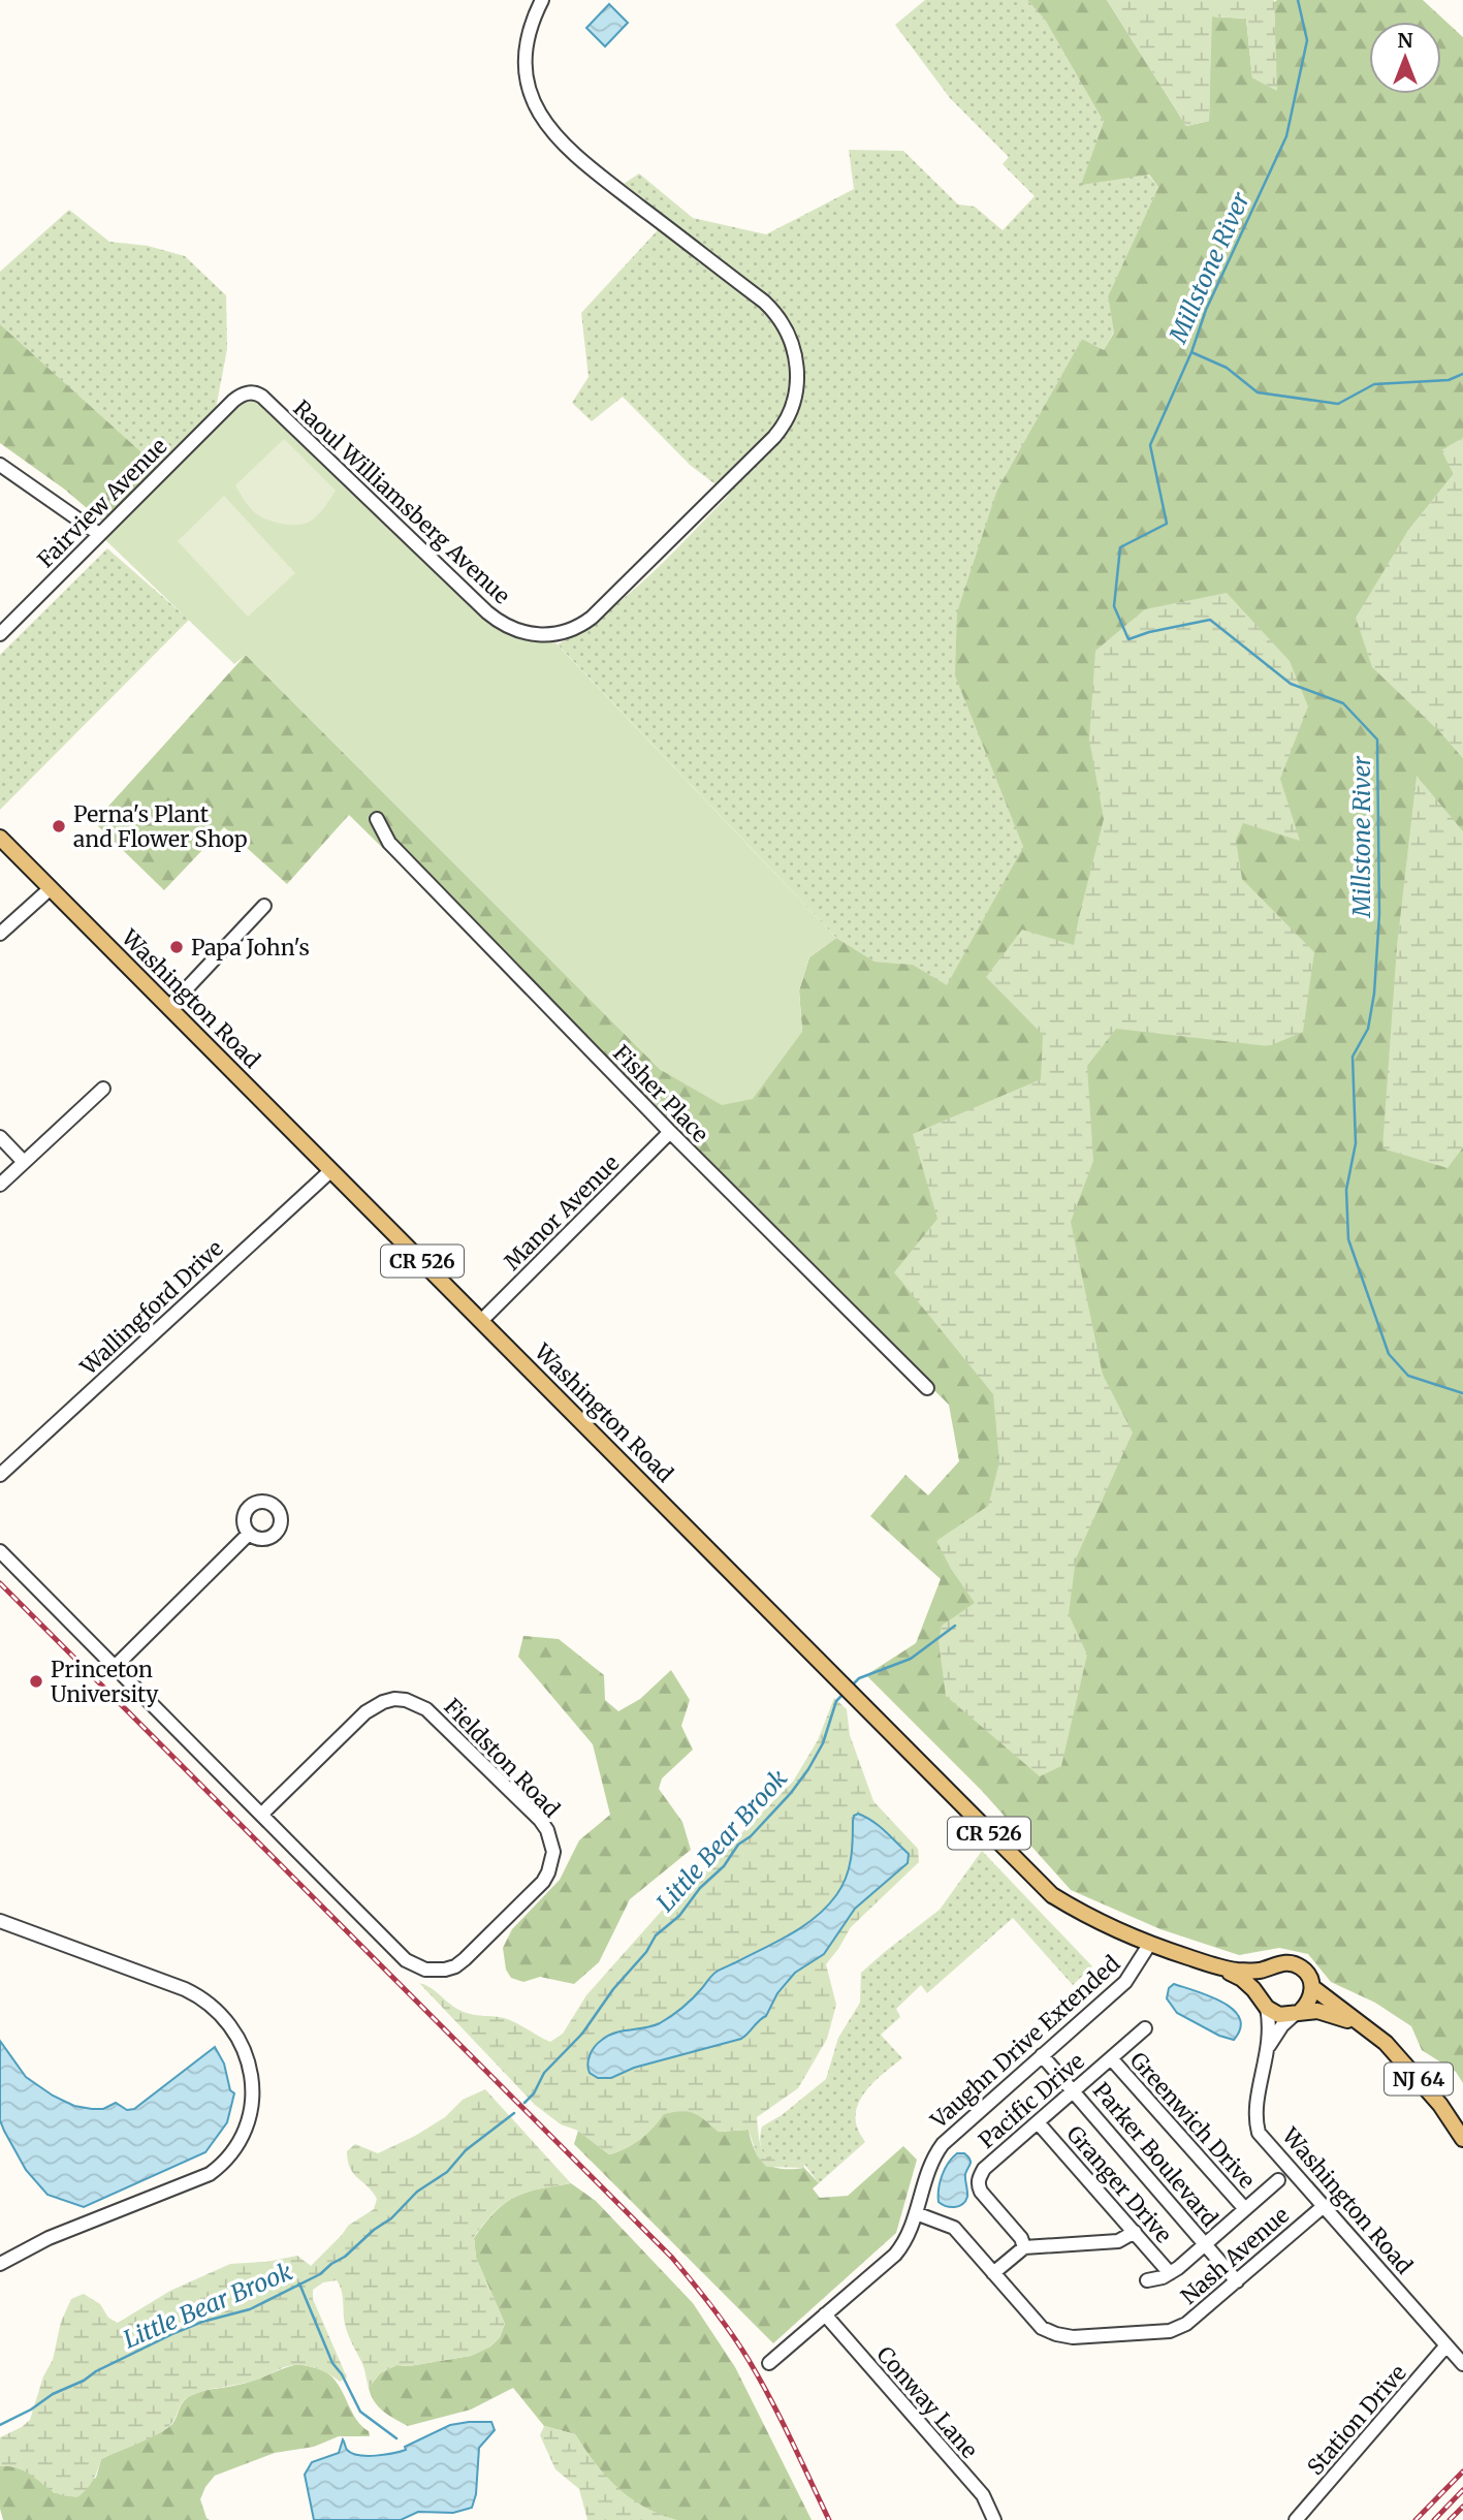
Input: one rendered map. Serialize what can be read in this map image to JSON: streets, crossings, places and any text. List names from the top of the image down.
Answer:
{
  "streets": {
    "main road": ["Washington Road", "CR 526", "NJ 64"],
    "street": [
      "Raoul Williamsberg Avenue",
      "Fairview Avenue",
      "Fisher Place",
      "Manor Avenue",
      "Wallingford Drive",
      "Fieldston Road",
      "Vaughn Drive Extended",
      "Pacific Drive",
      "Greenwich Drive",
      "Parker Boulevard",
      "Granger Drive",
      "Nash Avenue",
      "Conway Lane",
      "Station Drive"
    ]
  },
  "crossings": [
    ["Raoul Williamsberg Avenue", "Fairview Avenue"],
    ["Washington Road", "Manor Avenue"],
    ["Washington Road", "Wallingford Drive"],
    ["Washington Road", "Vaughn Drive Extended"],
    ["Washington Road", "NJ 64"],
    ["Washington Road", "Nash Avenue"],
    ["Washington Road", "Station Drive"],
    ["Fisher Place", "Manor Avenue"],
    ["Vaughn Drive Extended", "Parker Boulevard"],
    ["Vaughn Drive Extended", "Nash Avenue"],
    ["Vaughn Drive Extended", "Conway Lane"],
    ["Pacific Drive", "Greenwich Drive"],
    ["Pacific Drive", "Parker Boulevard"],
    ["Pacific Drive", "Granger Drive"],
    ["Parker Boulevard", "Nash Avenue"]
  ],
  "water": ["Millstone River", "Little Bear Brook"],
  "places": ["Perna's Plant and Flower Shop", "Papa John's", "Princeton University"],
  "north": "top"
}
